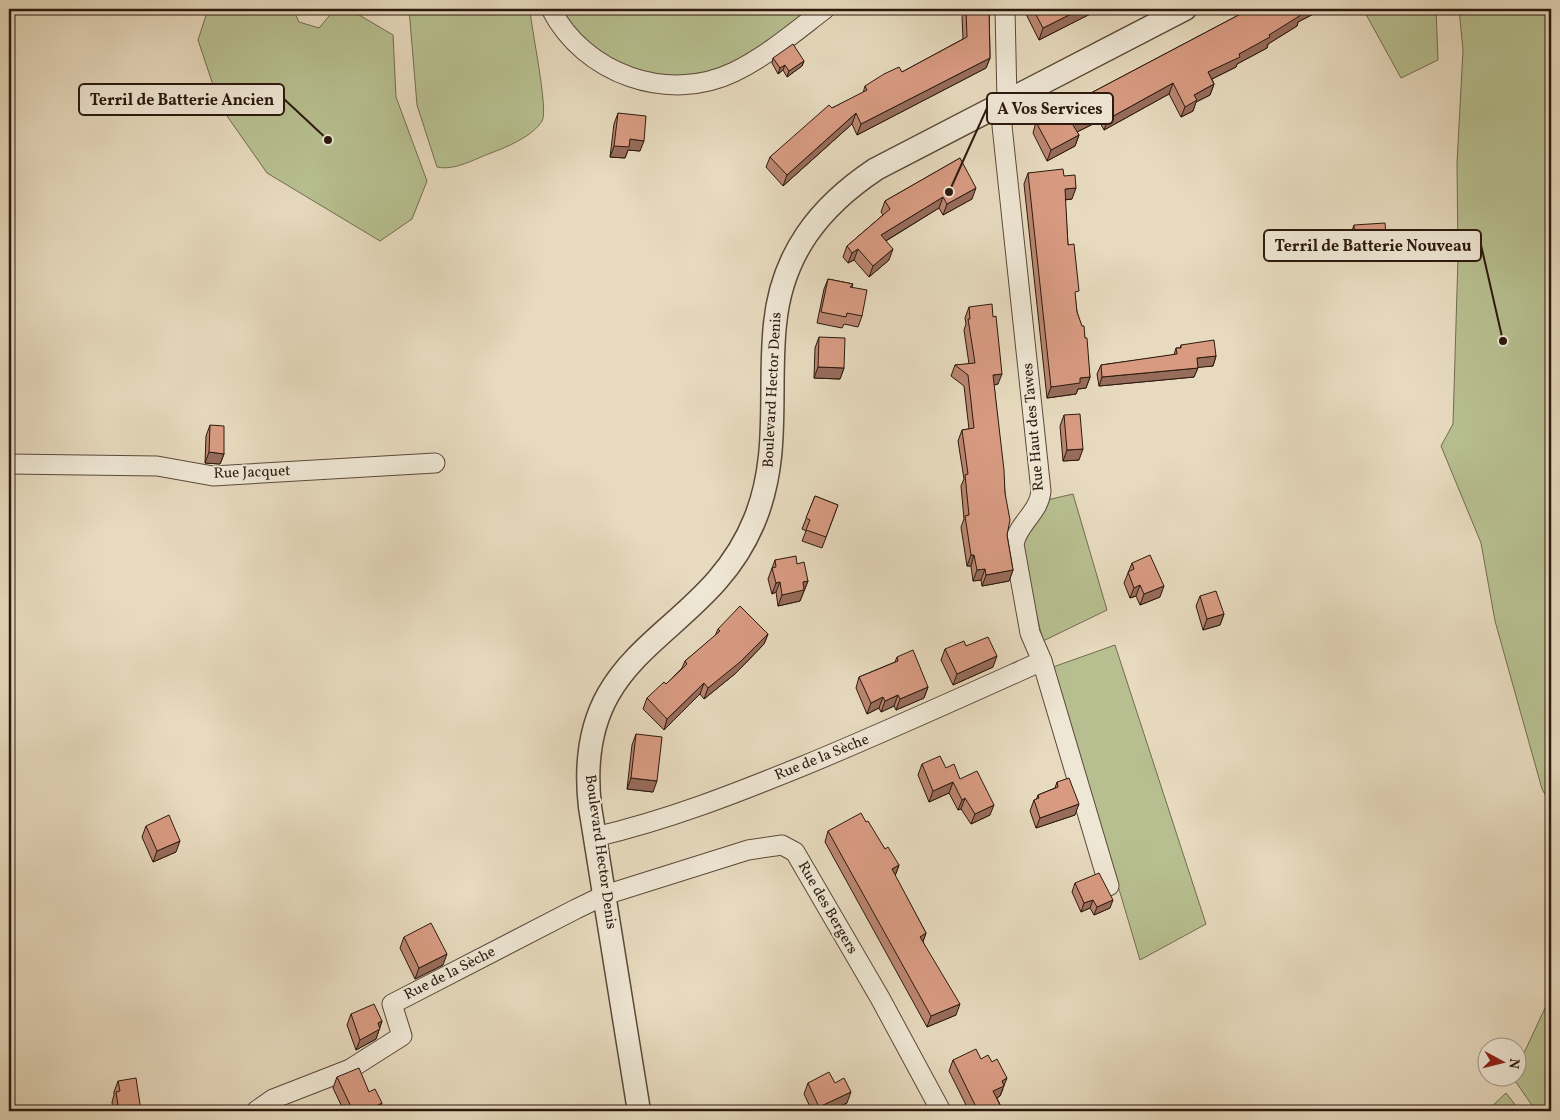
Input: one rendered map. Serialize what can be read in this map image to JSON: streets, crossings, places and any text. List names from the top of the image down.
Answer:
{
  "streets": {
    "street": [
      "Boulevard Hector Denis",
      "Rue Haut des Tawes",
      "Rue Jacquet",
      "Rue de la Sèche",
      "Rue des Bergers"
    ]
  },
  "crossings": [
    ["Boulevard Hector Denis", "Rue Haut des Tawes"],
    ["Boulevard Hector Denis", "Rue de la Sèche"],
    ["Boulevard Hector Denis", "Rue des Bergers"],
    ["Rue Haut des Tawes", "Rue de la Sèche"],
    ["Rue de la Sèche", "Rue des Bergers"]
  ],
  "places": ["Terril de Batterie Ancien", "A Vos Services", "Terril de Batterie Nouveau"],
  "north": "right"
}
